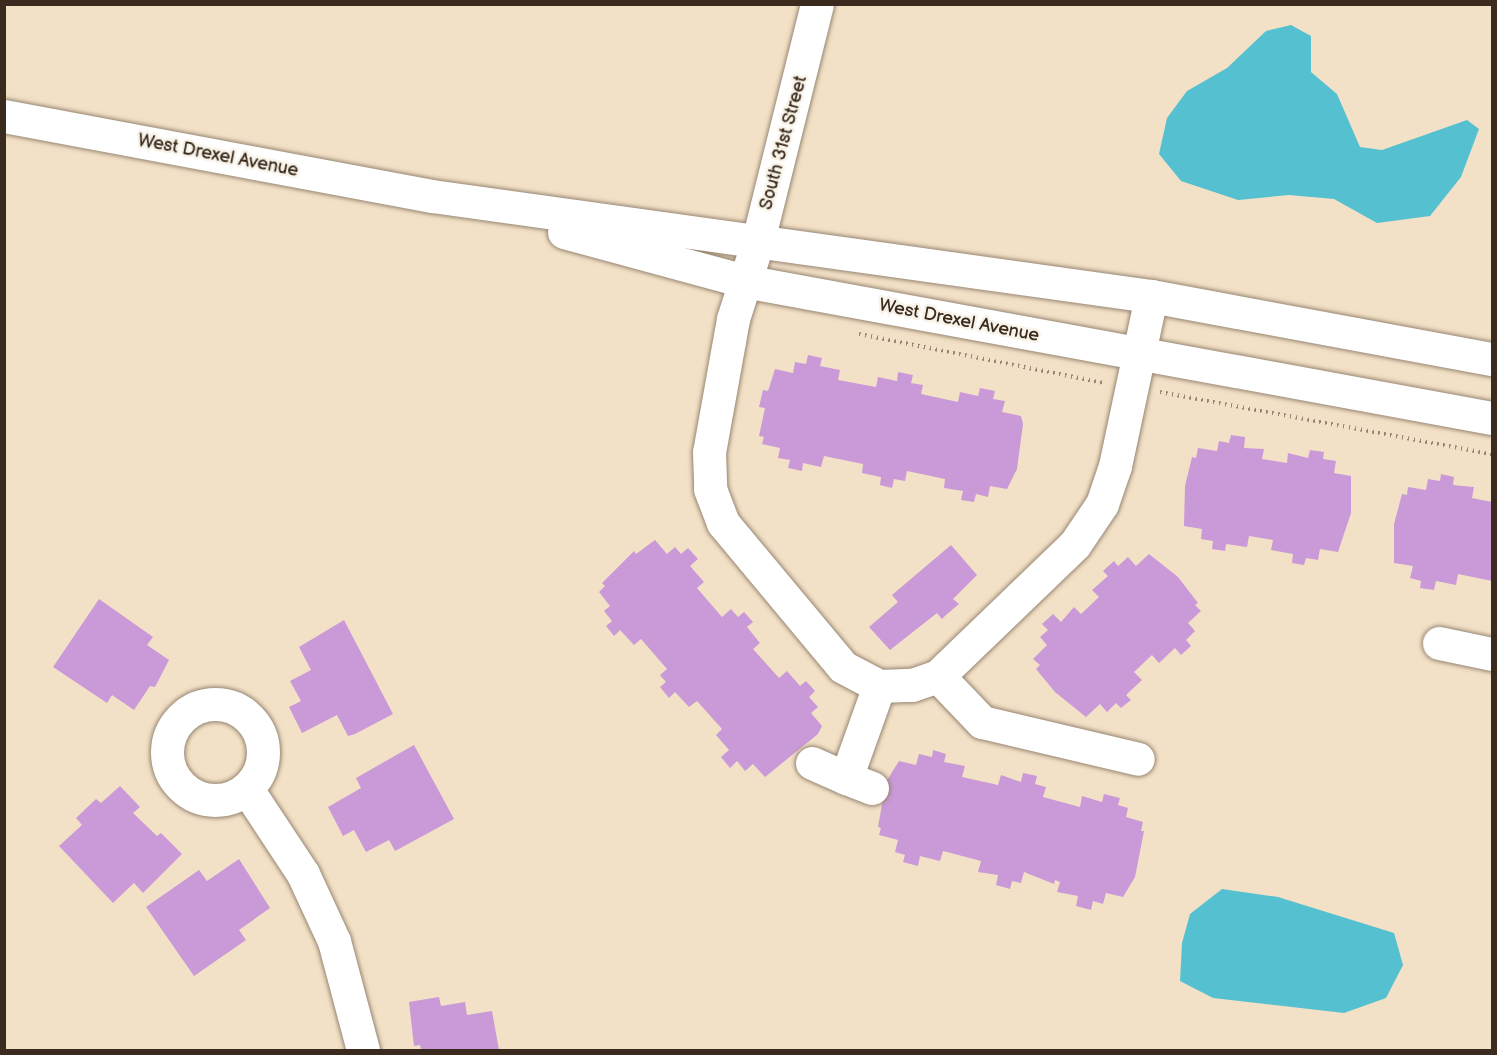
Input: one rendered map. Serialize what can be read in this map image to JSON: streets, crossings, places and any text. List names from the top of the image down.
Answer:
{
  "streets": {
    "street": ["South 31st Street", "West Drexel Avenue"]
  },
  "crossings": [
    ["South 31st Street", "West Drexel Avenue"]
  ]
}
